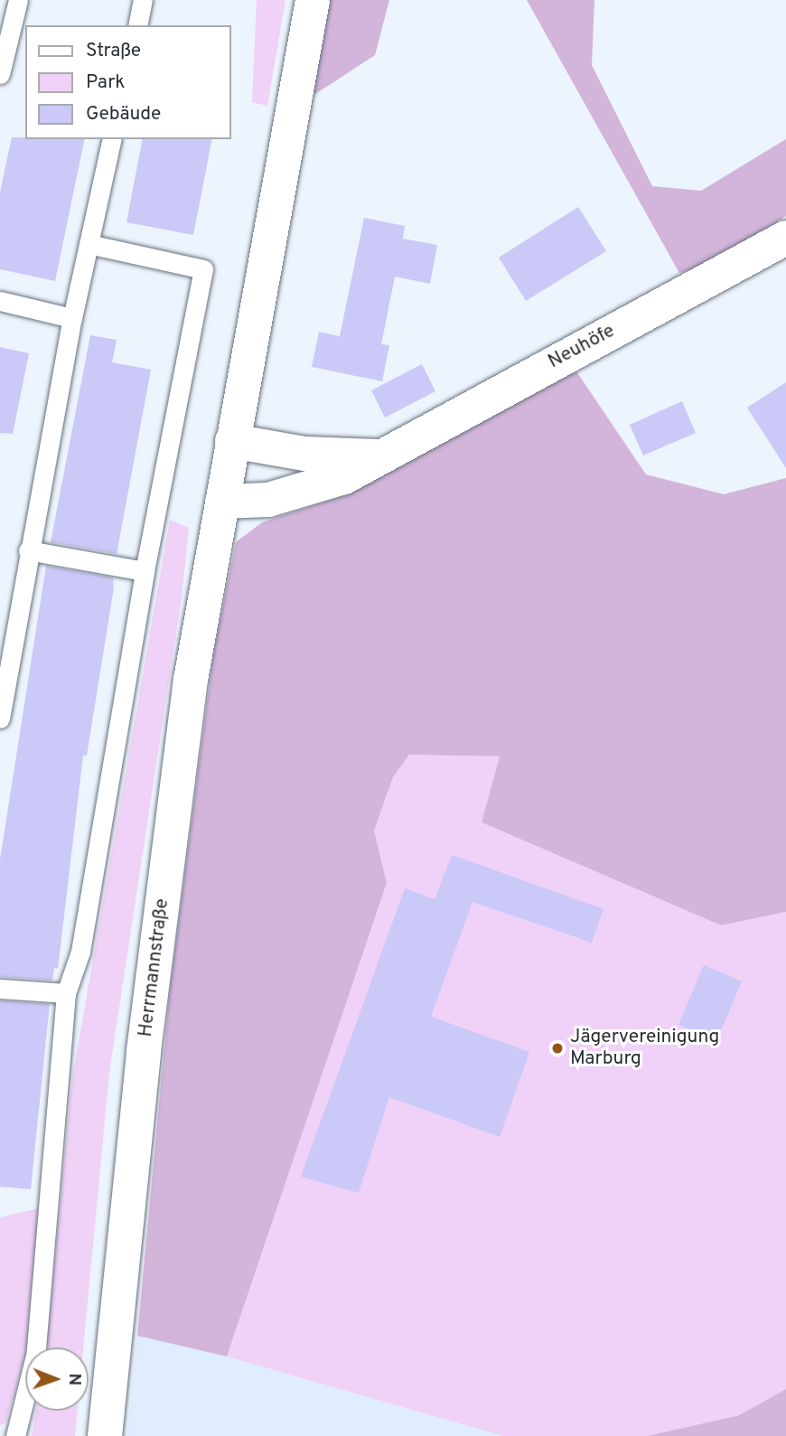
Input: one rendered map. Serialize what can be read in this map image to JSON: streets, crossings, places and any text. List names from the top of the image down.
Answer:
{
  "streets": {
    "street": ["Neuhöfe", "Herrmannstraße"]
  },
  "crossings": [
    ["Neuhöfe", "Herrmannstraße"]
  ],
  "places": ["Jägervereinigung Marburg"],
  "legend": ["Straße", "Park", "Gebäude"],
  "north": "right"
}
